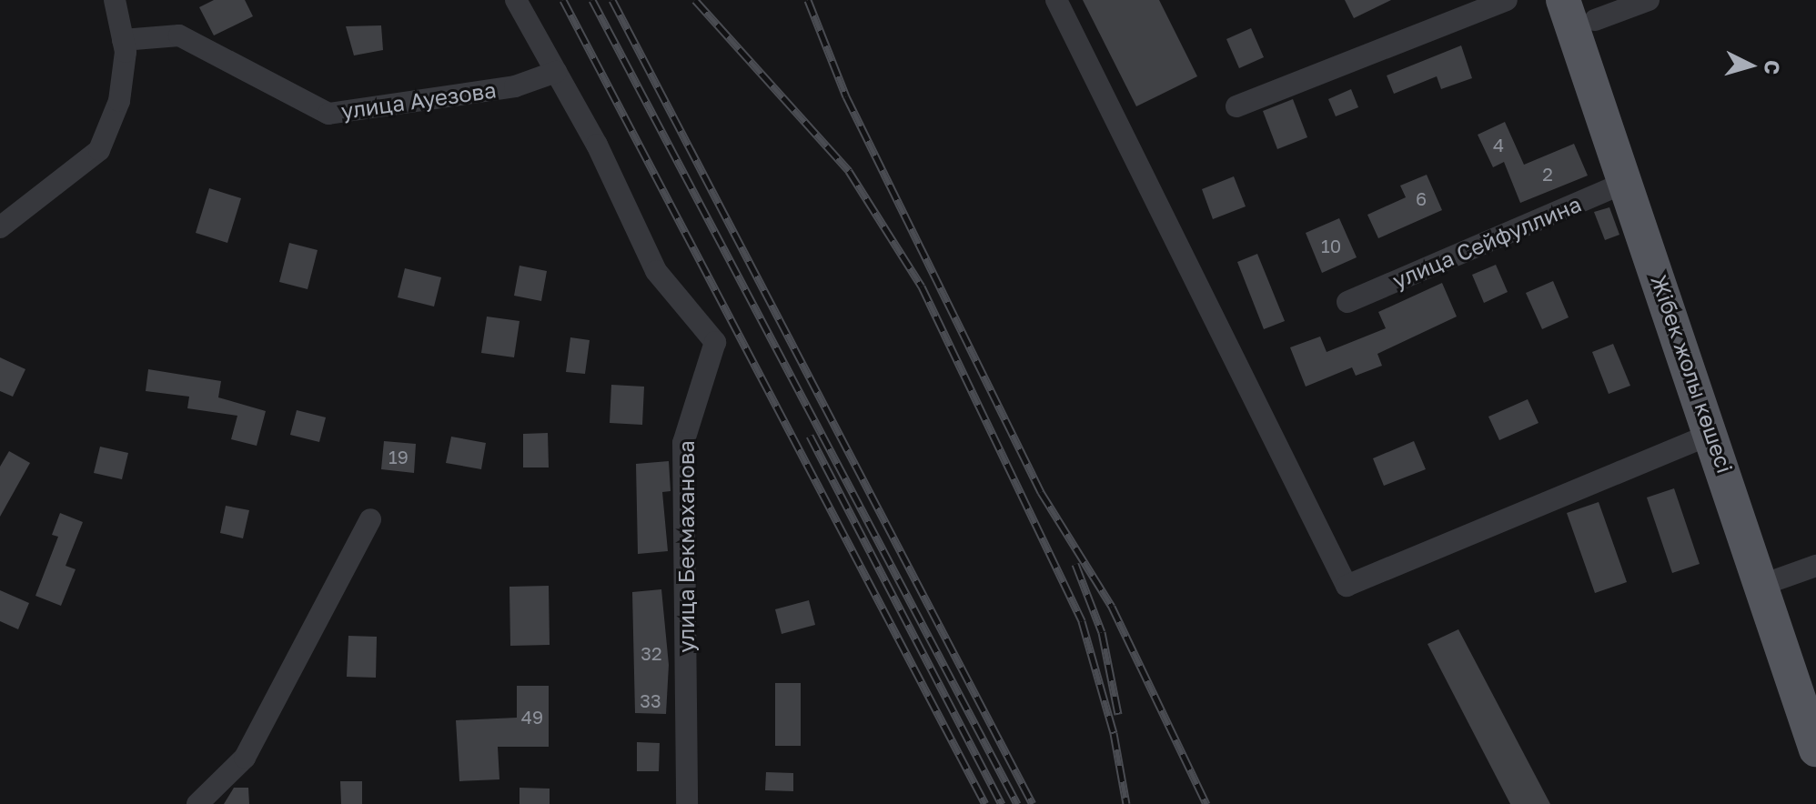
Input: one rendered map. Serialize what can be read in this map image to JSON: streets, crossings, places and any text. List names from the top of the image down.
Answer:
{
  "streets": {
    "main road": ["Жібек жолы көшесі"],
    "street": ["улица Ауезова", "улица Сейфуллина", "улица Бекмаханова"]
  },
  "crossings": [
    ["улица Ауезова", "улица Бекмаханова"],
    ["улица Сейфуллина", "Жібек жолы көшесі"]
  ],
  "house_numbers": [
    "4",
    "2",
    "6",
    "10",
    "19",
    "32",
    "33",
    "49"
  ],
  "north": "right"
}
